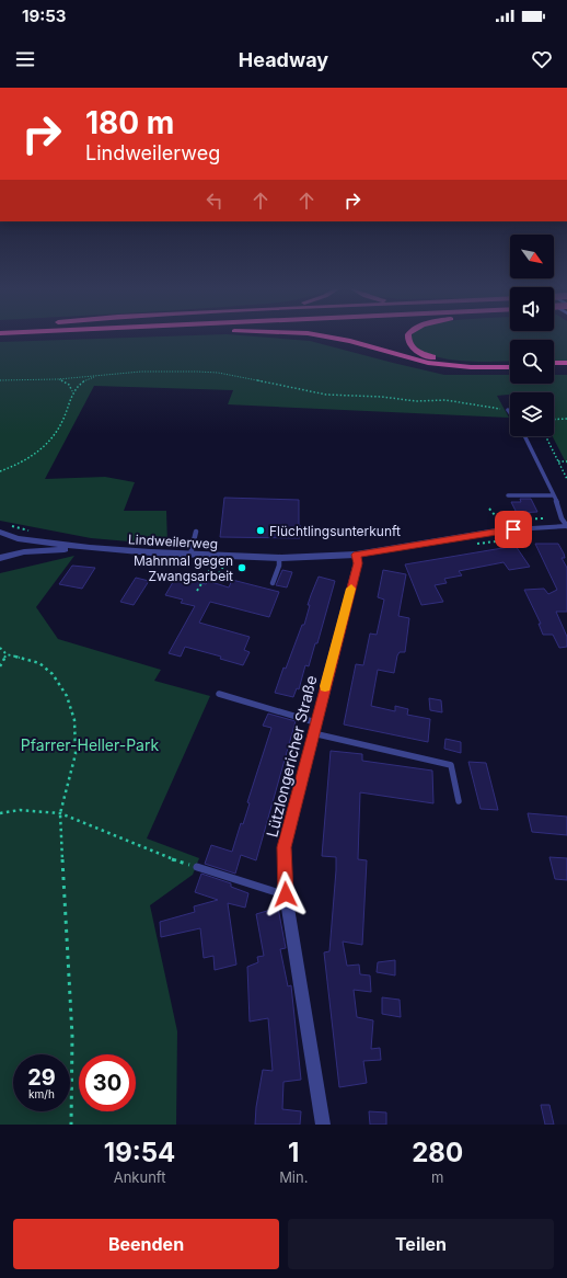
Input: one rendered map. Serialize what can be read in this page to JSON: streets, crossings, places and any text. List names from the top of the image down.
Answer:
{
  "streets": {
    "street": ["Lindweilerweg", "Lützlongericher Straße"]
  },
  "crossings": [
    ["Lindweilerweg", "Lützlongericher Straße"]
  ],
  "parks": ["Pfarrer-Heller-Park"],
  "places": ["Flüchtlingsunterkunft", "Mahnmal gegen Zwangsarbeit"],
  "north": "bottom right",
  "page": {
    "status": "19:53",
    "header": "Headway",
    "turn": ["180 m", "Lindweilerweg"],
    "speed": "29 km/h",
    "limit": "30",
    "eta": [
      "19:54",
      "Ankunft",
      "1",
      "Min.",
      "280",
      "m"
    ],
    "buttons": ["Beenden", "Teilen"]
  }
}
